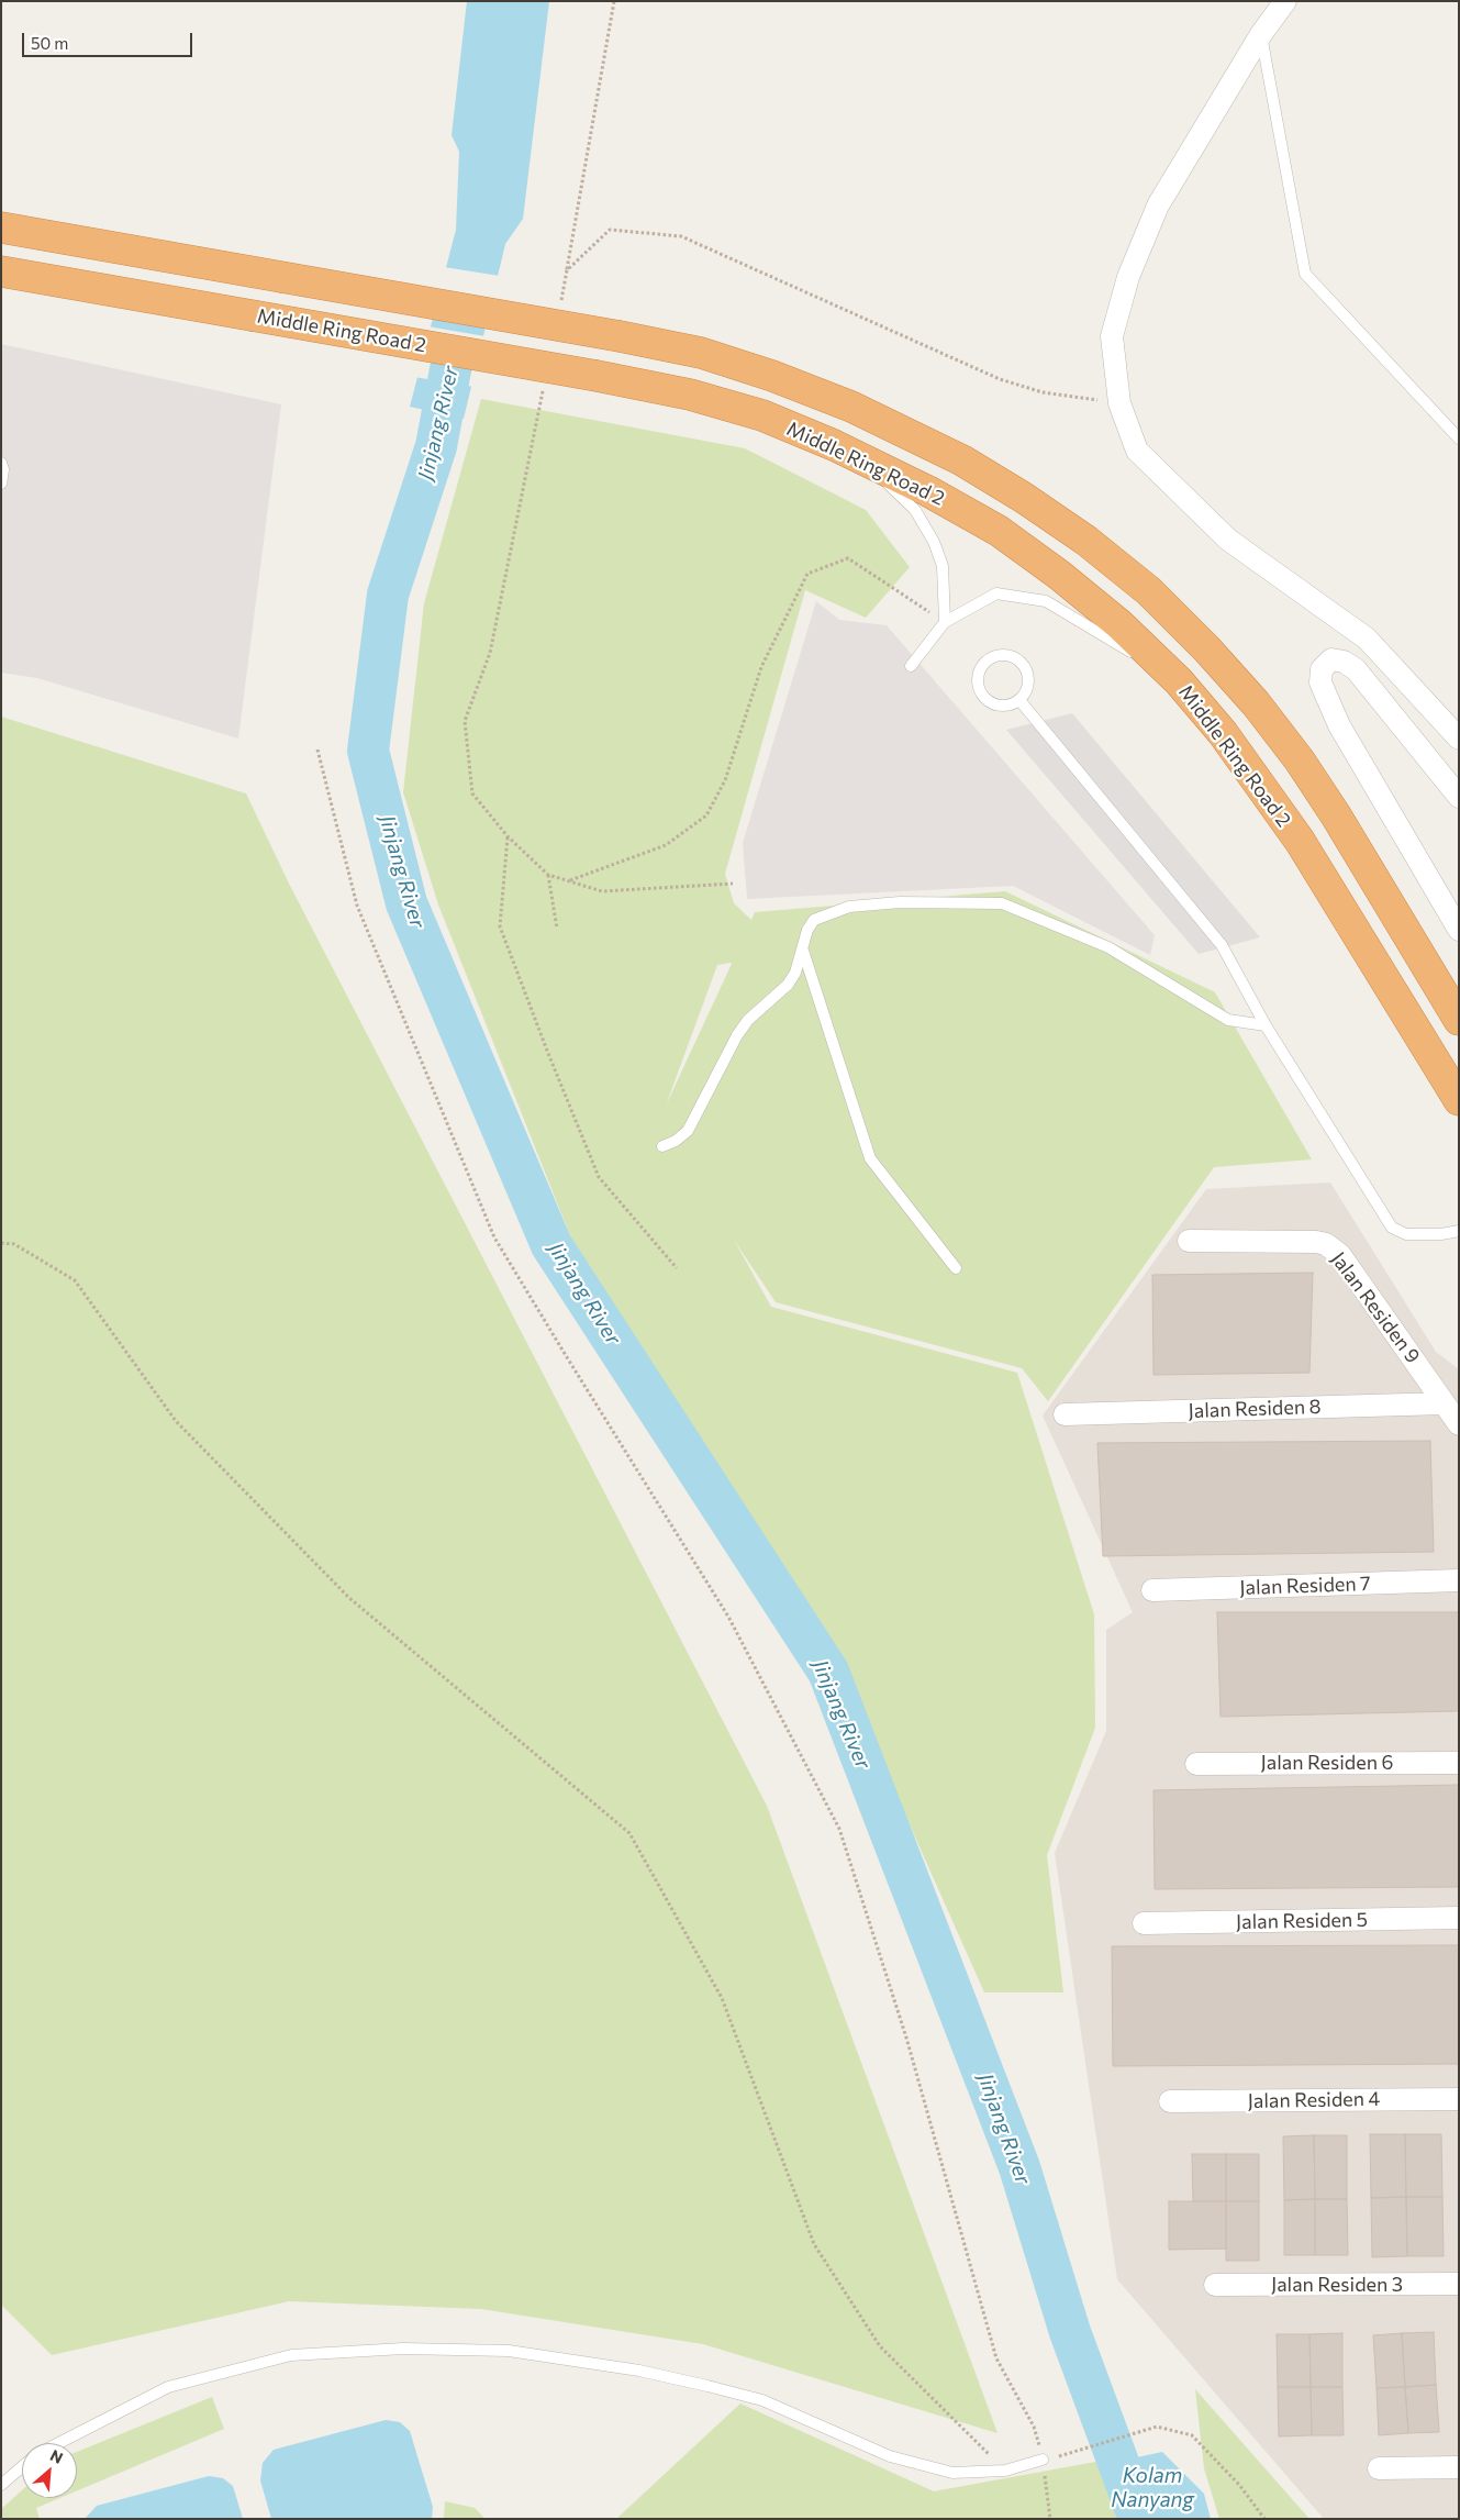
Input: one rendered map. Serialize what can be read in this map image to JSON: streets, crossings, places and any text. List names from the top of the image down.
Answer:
{
  "streets": {
    "highway": ["Middle Ring Road 2"],
    "street": [
      "Jalan Residen 9",
      "Jalan Residen 8",
      "Jalan Residen 7",
      "Jalan Residen 6",
      "Jalan Residen 5",
      "Jalan Residen 4",
      "Jalan Residen 3"
    ]
  },
  "crossings": [
    ["Jalan Residen 9", "Jalan Residen 8"]
  ],
  "water": ["Jinjang River", "Kolam Nanyang"],
  "scale_bar": "50 m",
  "north": "top right"
}
